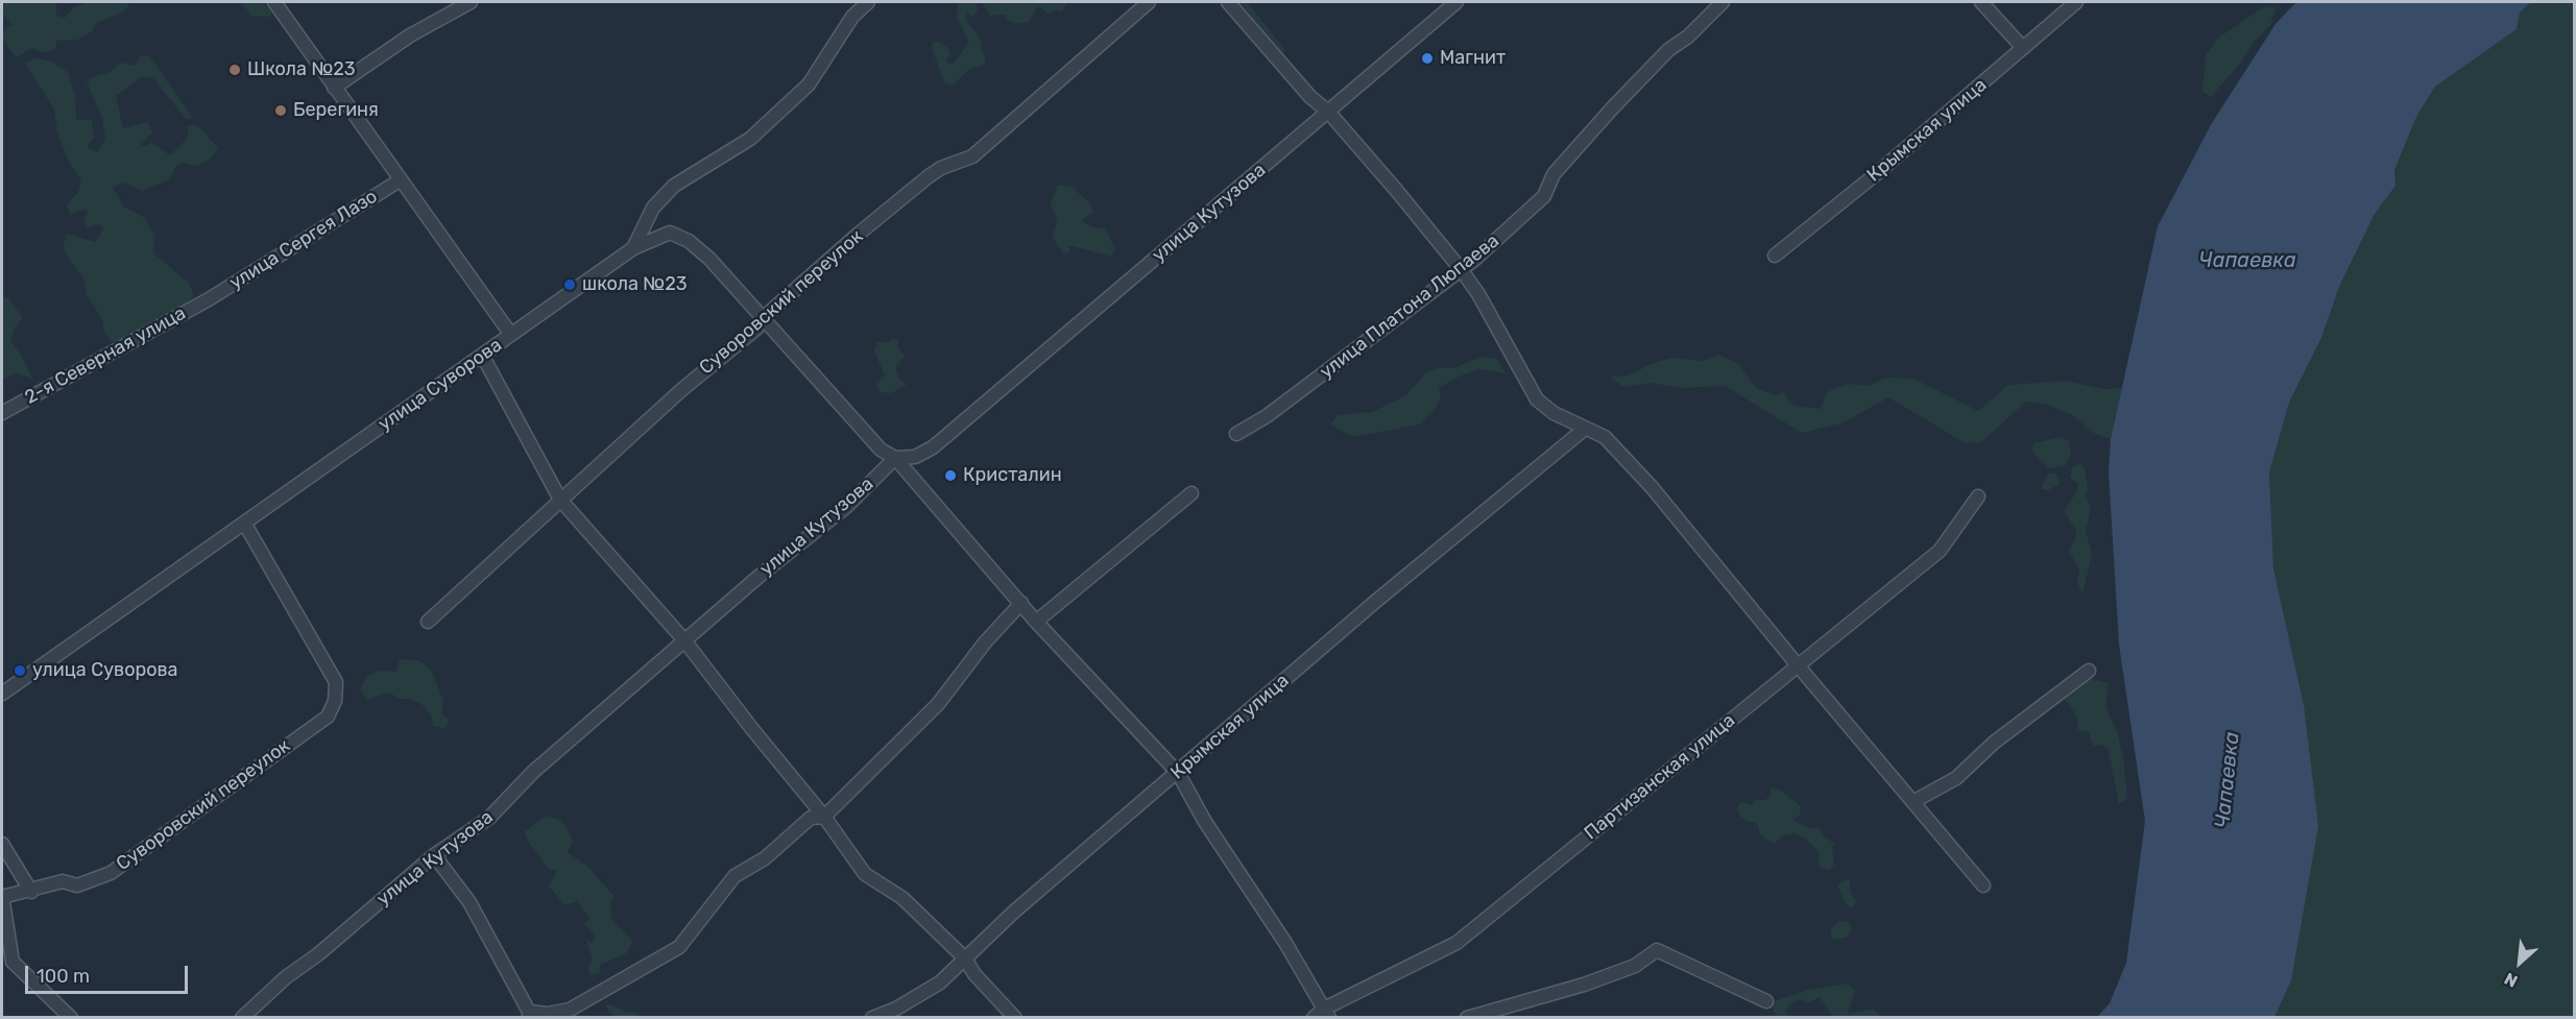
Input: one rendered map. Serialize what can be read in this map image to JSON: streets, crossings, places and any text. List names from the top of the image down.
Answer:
{
  "streets": {
    "street": [
      "Крымская улица",
      "улица Кутузова",
      "улица Сергея Лазо",
      "Суворовский переулок",
      "улица Платона Люпаева",
      "2-я Северная улица",
      "улица Суворова",
      "Партизанская улица"
    ]
  },
  "crossings": [
    ["улица Сергея Лазо", "2-я Северная улица"],
    ["Суворовский переулок", "улица Суворова"]
  ],
  "water": ["Чапаевка"],
  "places": [
    "Магнит",
    "Школа №23",
    "Берегиня",
    "школа №23",
    "Кристалин",
    "улица Суворова"
  ],
  "scale_bar": "100 m",
  "north": "bottom left"
}
